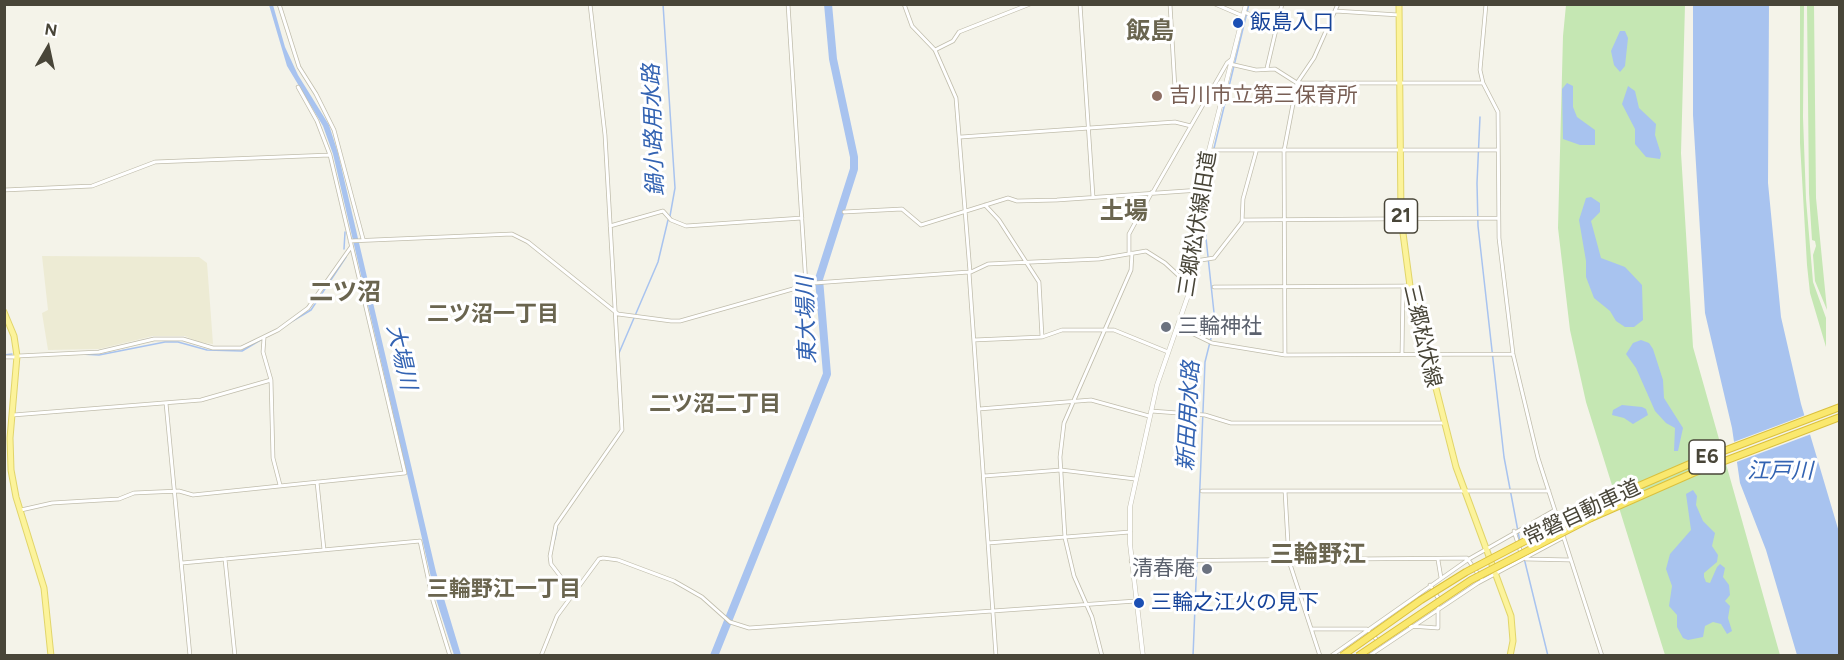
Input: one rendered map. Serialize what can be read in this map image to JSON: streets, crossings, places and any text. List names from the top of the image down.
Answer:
{
  "streets": {
    "highway": ["E6", "常磐自動車道"],
    "main road": ["21", "三郷松伏線"],
    "street": ["三郷松伏線旧道"]
  },
  "districts": [
    "飯島",
    "土場",
    "二ツ沼",
    "二ツ沼一丁目",
    "二ツ沼二丁目",
    "三輪野江",
    "三輪野江一丁目"
  ],
  "water": [
    "鍋小路用水路",
    "東大場川",
    "大場川",
    "新田用水路",
    "江戸川"
  ],
  "places": [
    "飯島入口",
    "吉川市立第三保育所",
    "三輪神社",
    "清春庵",
    "三輪之江火の見下"
  ],
  "north": "top"
}
